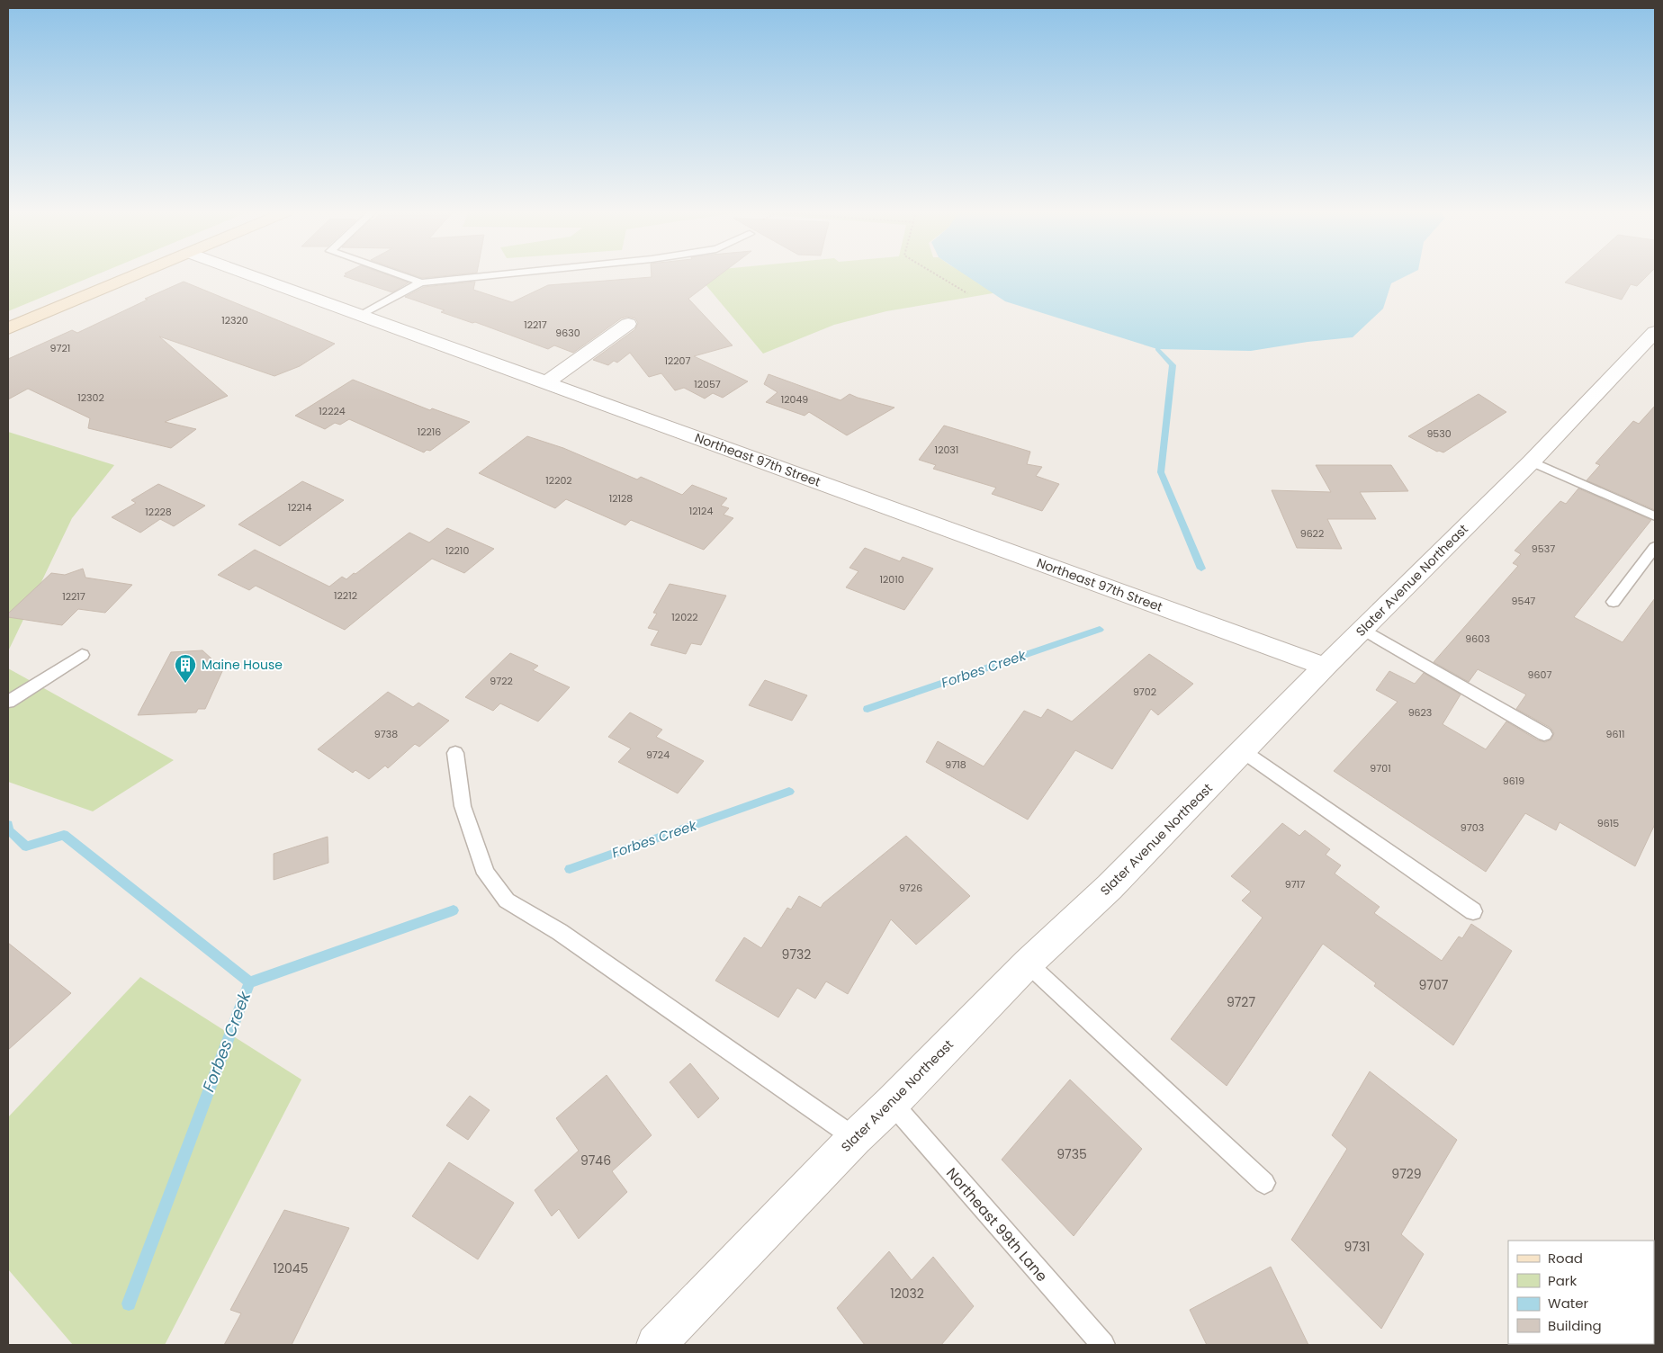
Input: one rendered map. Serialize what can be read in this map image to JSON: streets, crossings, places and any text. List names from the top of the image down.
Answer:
{
  "streets": {
    "street": ["Northeast 97th Street", "Slater Avenue Northeast"],
    "lane": ["Northeast 99th Lane"]
  },
  "crossings": [
    ["Northeast 97th Street", "Slater Avenue Northeast"],
    ["Slater Avenue Northeast", "Northeast 99th Lane"]
  ],
  "water": ["Forbes Creek"],
  "places": {
    "building": ["Maine House"]
  },
  "house_numbers": [
    "12320",
    "12217",
    "9630",
    "9721",
    "12207",
    "12057",
    "12302",
    "12049",
    "12224",
    "12216",
    "9530",
    "12031",
    "12202",
    "12128",
    "12214",
    "12124",
    "12228",
    "9622",
    "9537",
    "12210",
    "12010",
    "12212",
    "12217",
    "9547",
    "12022",
    "9603",
    "9607",
    "9722",
    "9702",
    "9623",
    "9738",
    "9611",
    "9724",
    "9718",
    "9701",
    "9619",
    "9615",
    "9703",
    "9717",
    "9726",
    "9732",
    "9707",
    "9727",
    "9735",
    "9746",
    "9729",
    "9731",
    "12045",
    "12032"
  ],
  "legend": [
    "Road",
    "Park",
    "Water",
    "Building"
  ]
}
